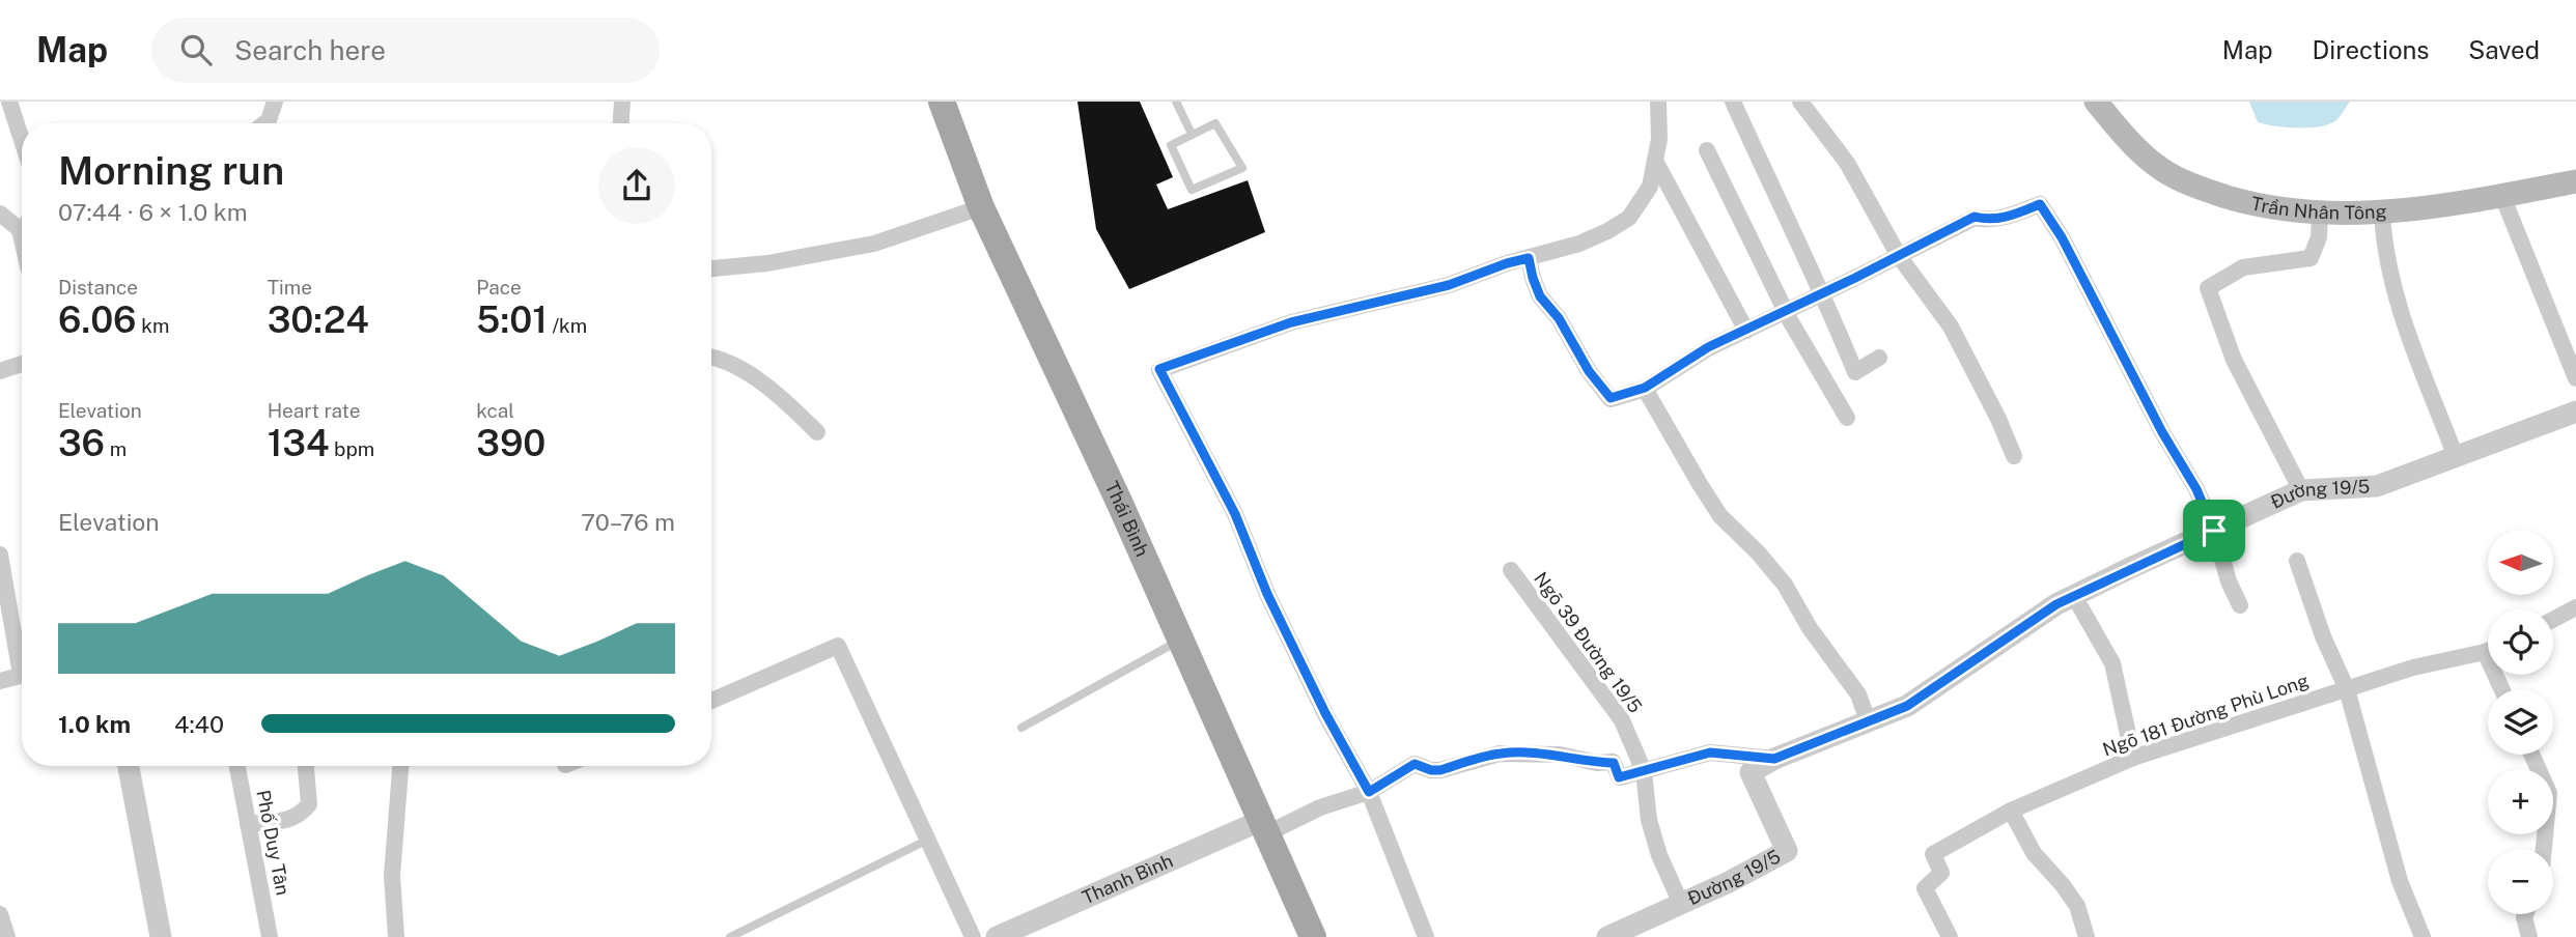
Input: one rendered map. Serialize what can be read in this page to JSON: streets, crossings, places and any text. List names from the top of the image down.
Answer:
{
  "streets": {
    "main road": ["Trần Nhân Tông", "Thái Bình"],
    "street": [
      "Đường 19/5",
      "Ngõ 39 Đường 19/5",
      "Ngõ 181 Đường Phù Long",
      "Phố Duy Tân",
      "Thanh Bình"
    ]
  },
  "crossings": [
    ["Đường 19/5", "Ngõ 39 Đường 19/5"],
    ["Thái Bình", "Thanh Bình"]
  ],
  "north": "left",
  "page": {
    "header": "Map",
    "search": "Search here",
    "nav": ["Map", "Directions", "Saved"],
    "heading": ["Morning run", "07:44 · 6 × 1.0 km"],
    "stats": [
      ["Distance", "6.06 km"],
      ["Time", "30:24"],
      ["Pace", "5:01 /km"],
      ["Elevation", "36 m"],
      ["Heart rate", "134 bpm"],
      ["kcal", "390"]
    ],
    "chart": ["Elevation", "70–76 m"],
    "map_buttons": ["+", "−"],
    "list": [
      {
        "name": "1.0 km",
        "note": "4:40"
      }
    ]
  }
}
